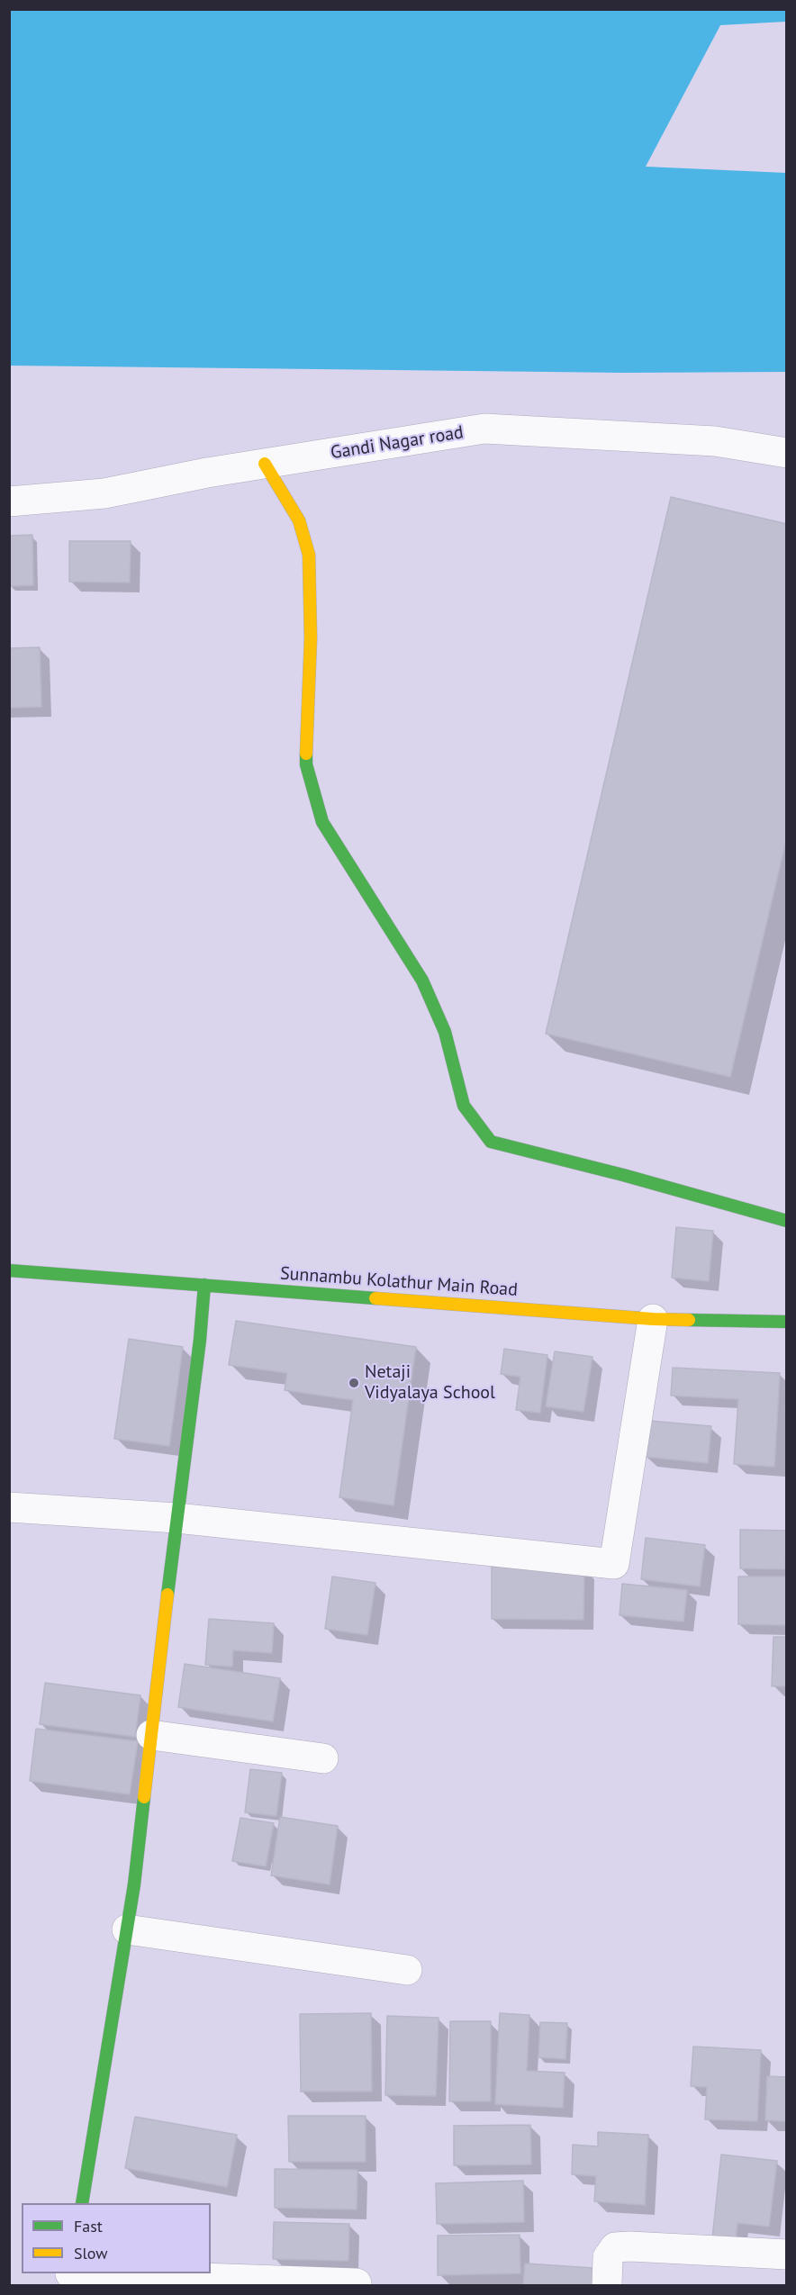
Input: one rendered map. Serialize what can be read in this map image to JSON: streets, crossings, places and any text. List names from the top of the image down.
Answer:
{
  "streets": {
    "street": ["Gandi Nagar road", "Sunnambu Kolathur Main Road"]
  },
  "places": ["Netaji Vidyalaya School"],
  "legend": ["Fast", "Slow"]
}
